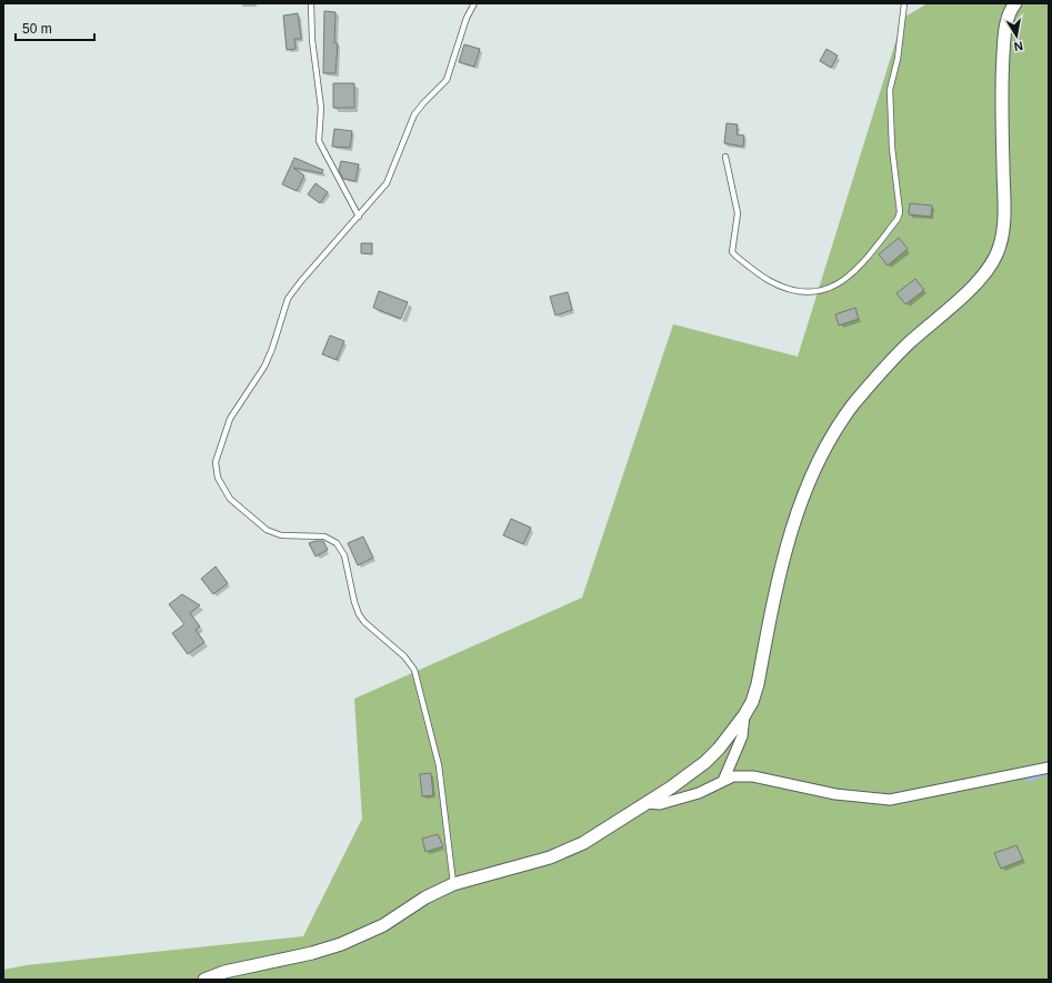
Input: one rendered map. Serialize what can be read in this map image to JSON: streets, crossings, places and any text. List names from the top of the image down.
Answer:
{
  "scale_bar": "50 m",
  "north": "bottom"
}
